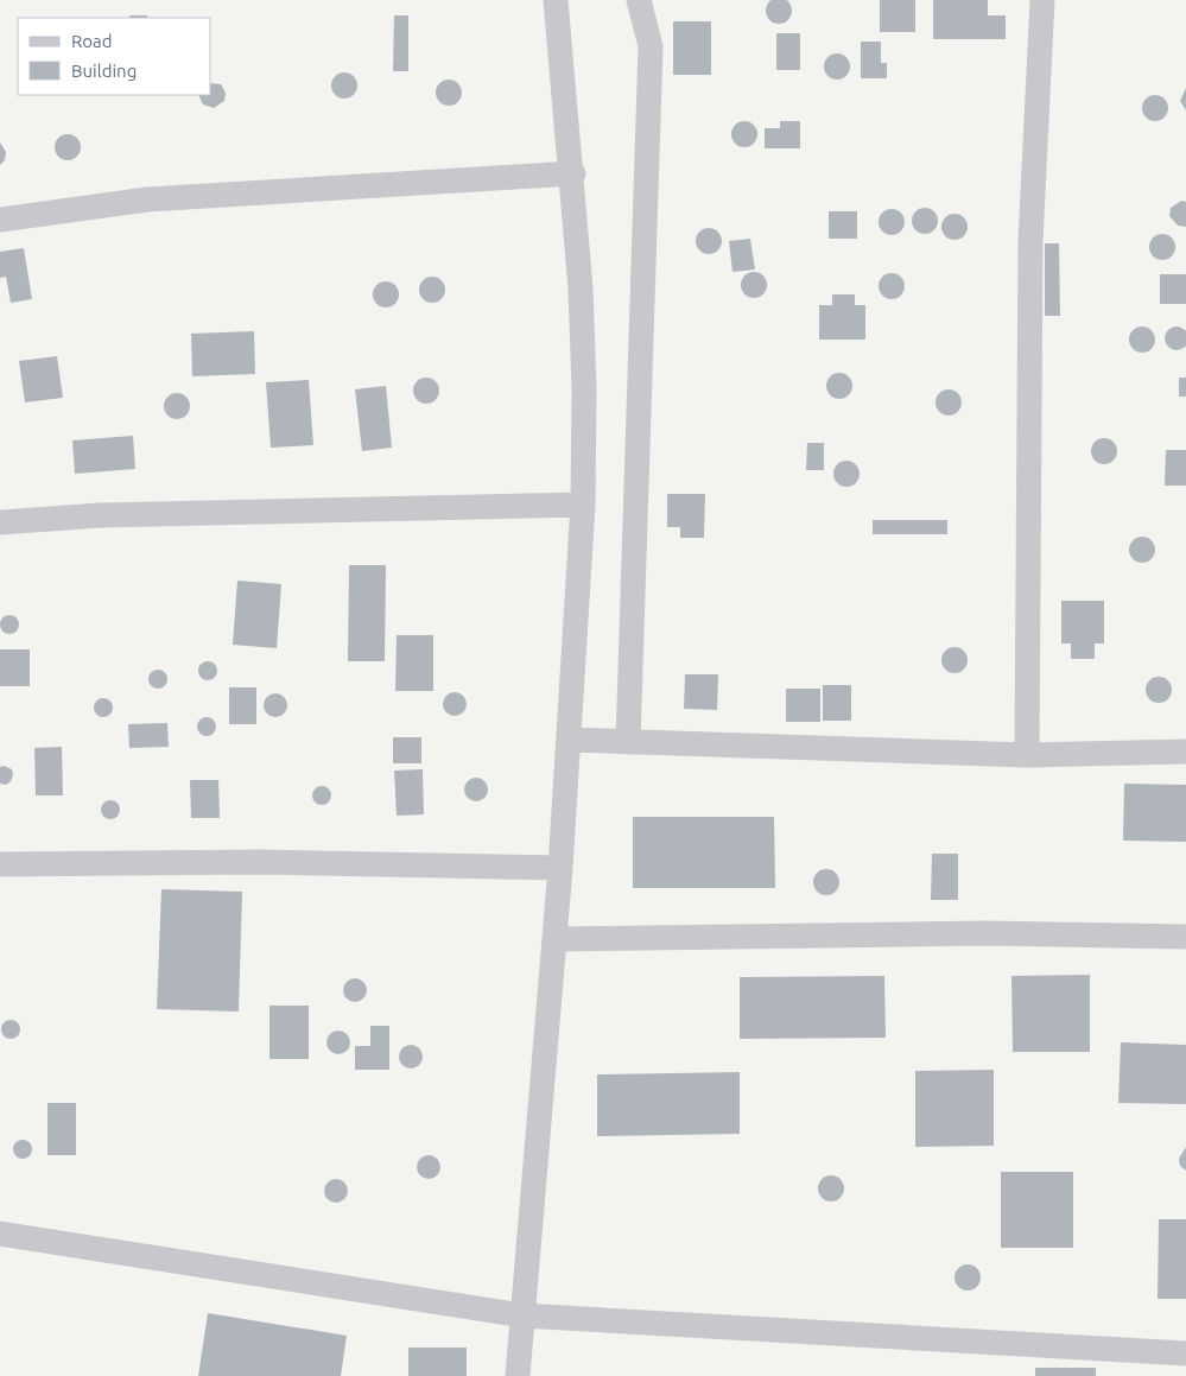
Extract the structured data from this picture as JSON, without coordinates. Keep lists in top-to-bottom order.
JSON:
{
  "legend": ["Road", "Building"]
}
